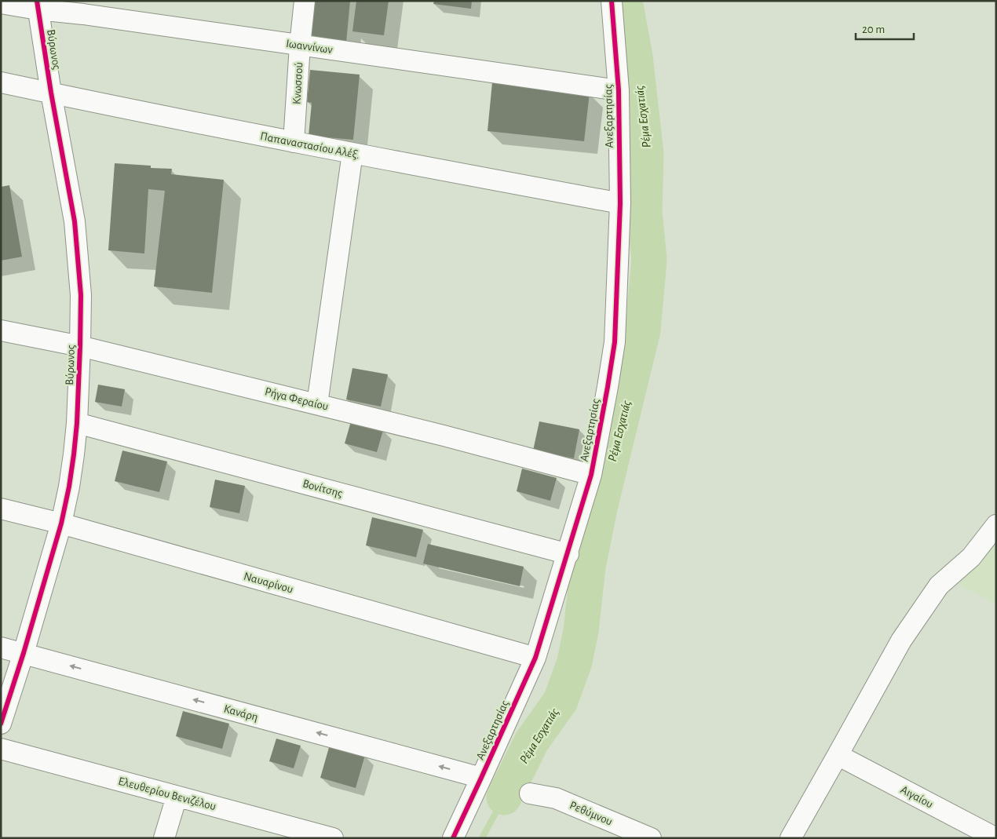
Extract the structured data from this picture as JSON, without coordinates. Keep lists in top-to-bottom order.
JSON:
{
  "streets": {
    "street": [
      "Ιωαννίνων",
      "Βύρωνος",
      "Κνωσσού",
      "Ανεξαρτησίας",
      "Παπαναστασίου Αλέξ.",
      "Ρήγα Φεραίου",
      "Βονίτσης",
      "Ναυαρίνου",
      "Κανάρη",
      "Ελευθερίου Βενιζέλου",
      "Αιγαίου",
      "Ρεθύμνου"
    ]
  },
  "crossings": [
    ["Ιωαννίνων", "Βύρωνος"],
    ["Ιωαννίνων", "Κνωσσού"],
    ["Ιωαννίνων", "Ανεξαρτησίας"],
    ["Βύρωνος", "Παπαναστασίου Αλέξ."],
    ["Βύρωνος", "Ρήγα Φεραίου"],
    ["Βύρωνος", "Βονίτσης"],
    ["Βύρωνος", "Ναυαρίνου"],
    ["Βύρωνος", "Κανάρη"],
    ["Κνωσσού", "Παπαναστασίου Αλέξ."],
    ["Ανεξαρτησίας", "Παπαναστασίου Αλέξ."],
    ["Ανεξαρτησίας", "Ρήγα Φεραίου"],
    ["Ανεξαρτησίας", "Βονίτσης"],
    ["Ανεξαρτησίας", "Ναυαρίνου"],
    ["Ανεξαρτησίας", "Κανάρη"]
  ],
  "one_way": ["Κανάρη"],
  "water": ["Ρέμα Εσχατιάς"],
  "scale_bar": "20 m"
}
